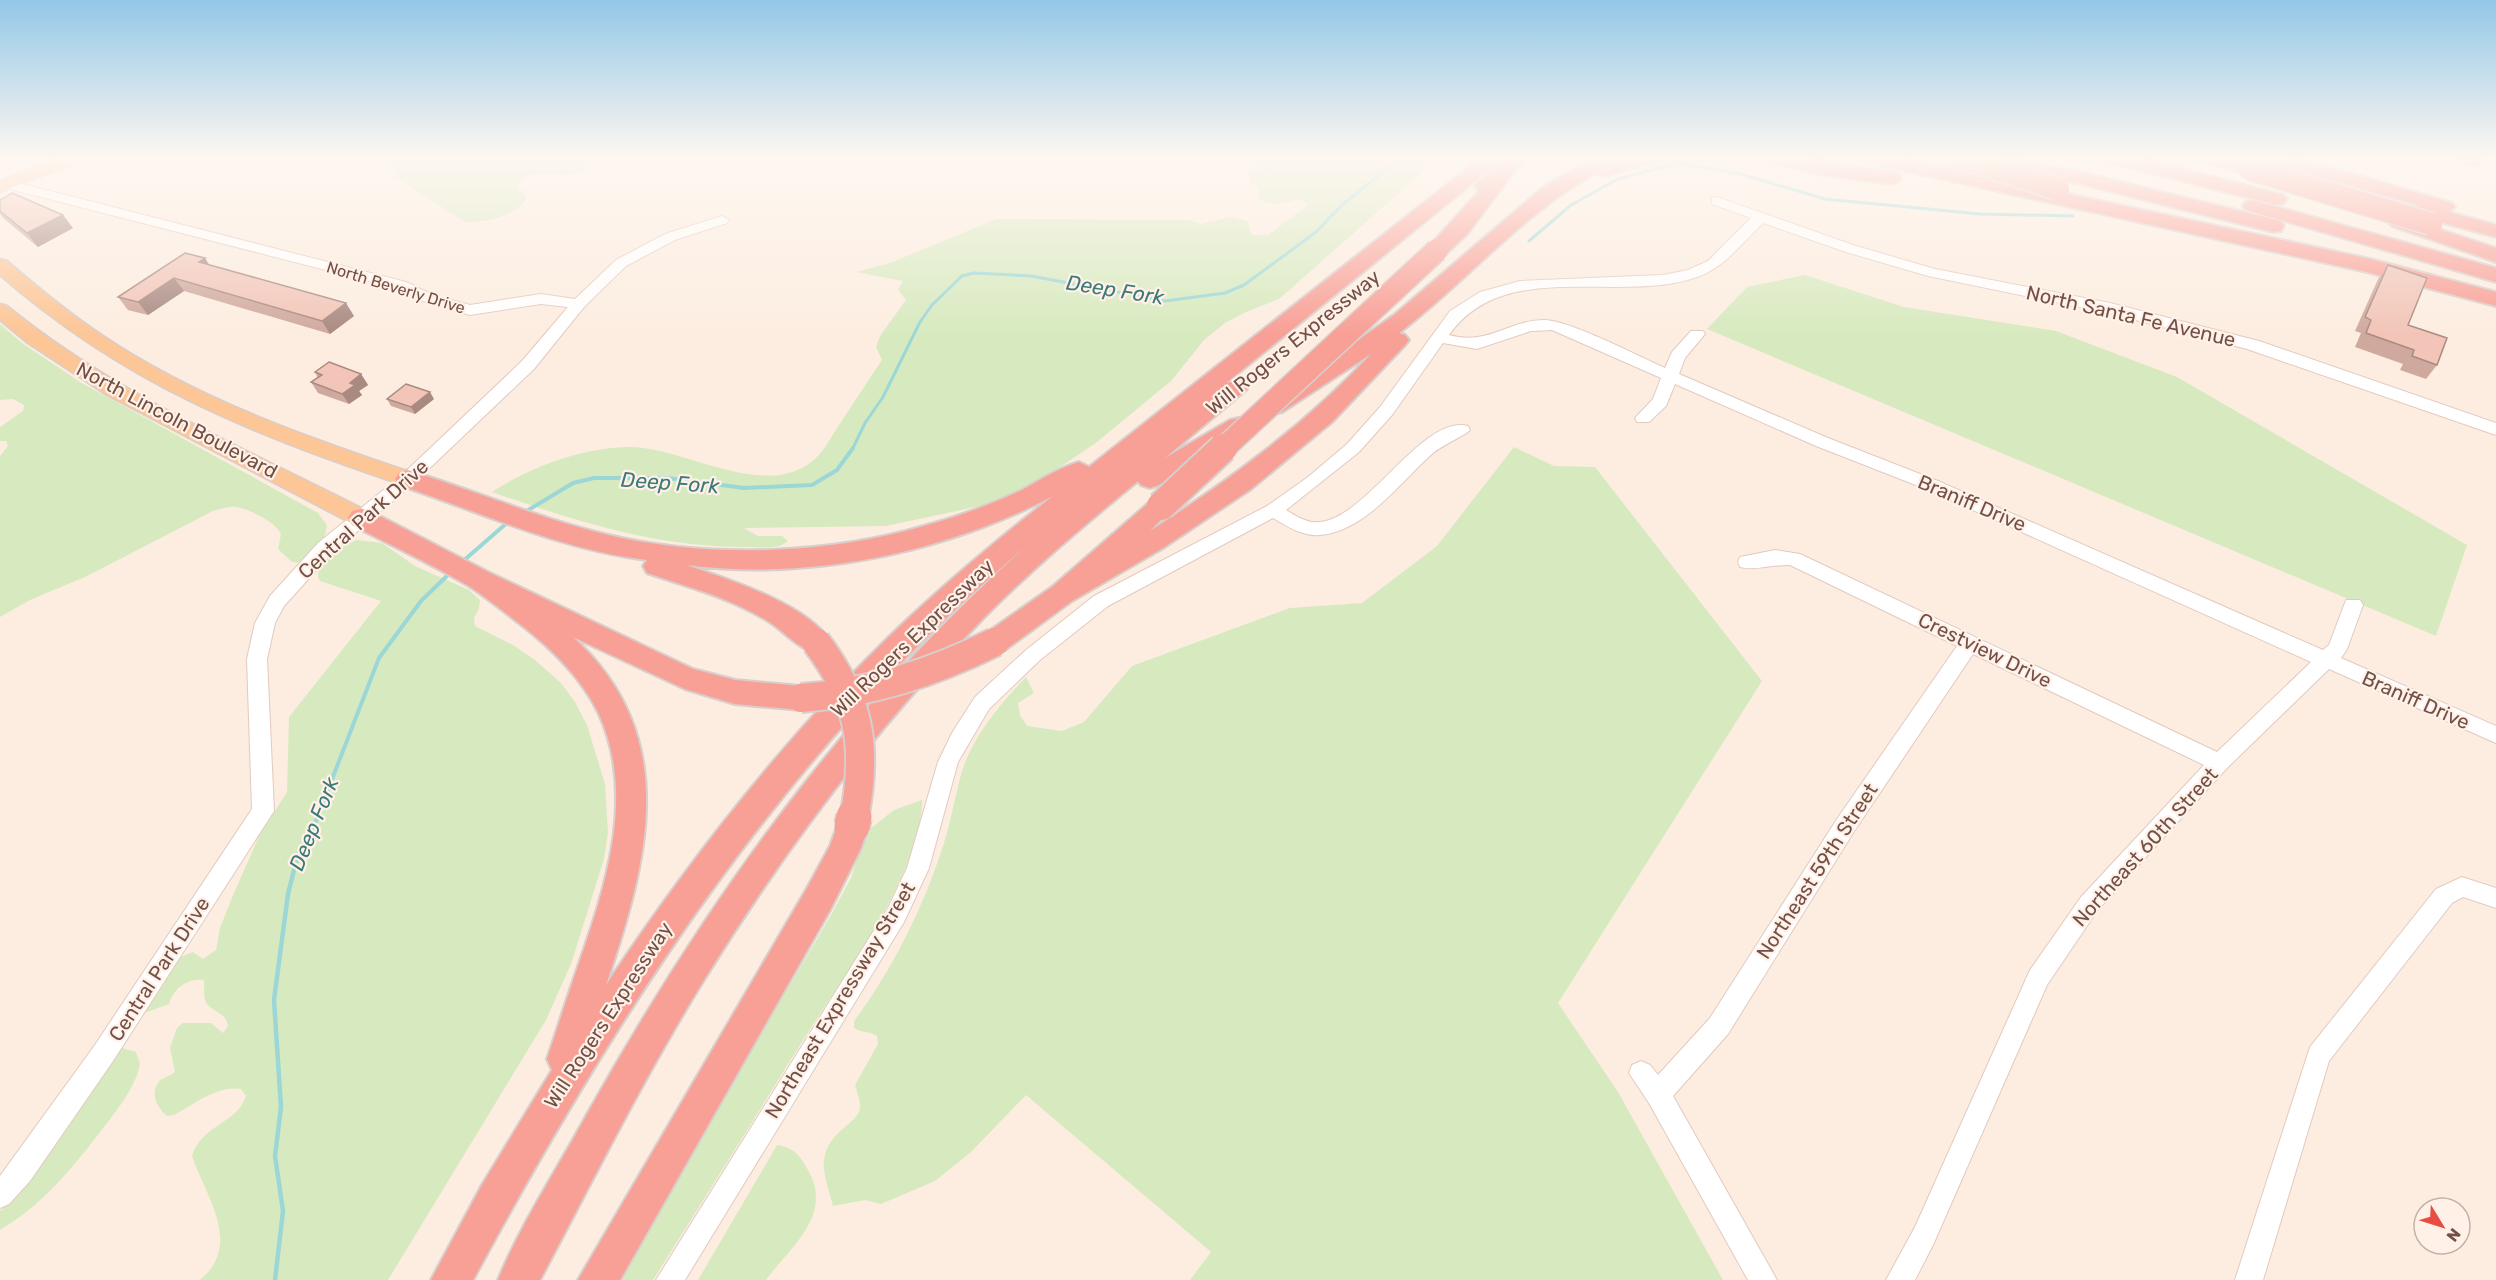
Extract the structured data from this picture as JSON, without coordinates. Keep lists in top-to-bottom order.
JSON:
{
  "streets": {
    "highway": ["Will Rogers Expressway"],
    "main road": ["North Lincoln Boulevard"],
    "street": [
      "North Beverly Drive",
      "North Santa Fe Avenue",
      "Braniff Drive",
      "Central Park Drive",
      "Crestview Drive",
      "Northeast 60th Street",
      "Northeast 59th Street",
      "Northeast Expressway Street"
    ]
  },
  "crossings": [
    ["North Beverly Drive", "Central Park Drive"],
    ["North Santa Fe Avenue", "Northeast Expressway Street"],
    ["North Lincoln Boulevard", "Central Park Drive"],
    ["Braniff Drive", "Northeast 60th Street"],
    ["Braniff Drive", "Northeast Expressway Street"],
    ["Crestview Drive", "Northeast 60th Street"],
    ["Crestview Drive", "Northeast 59th Street"]
  ],
  "water": ["Deep Fork"],
  "north": "bottom right"
}
